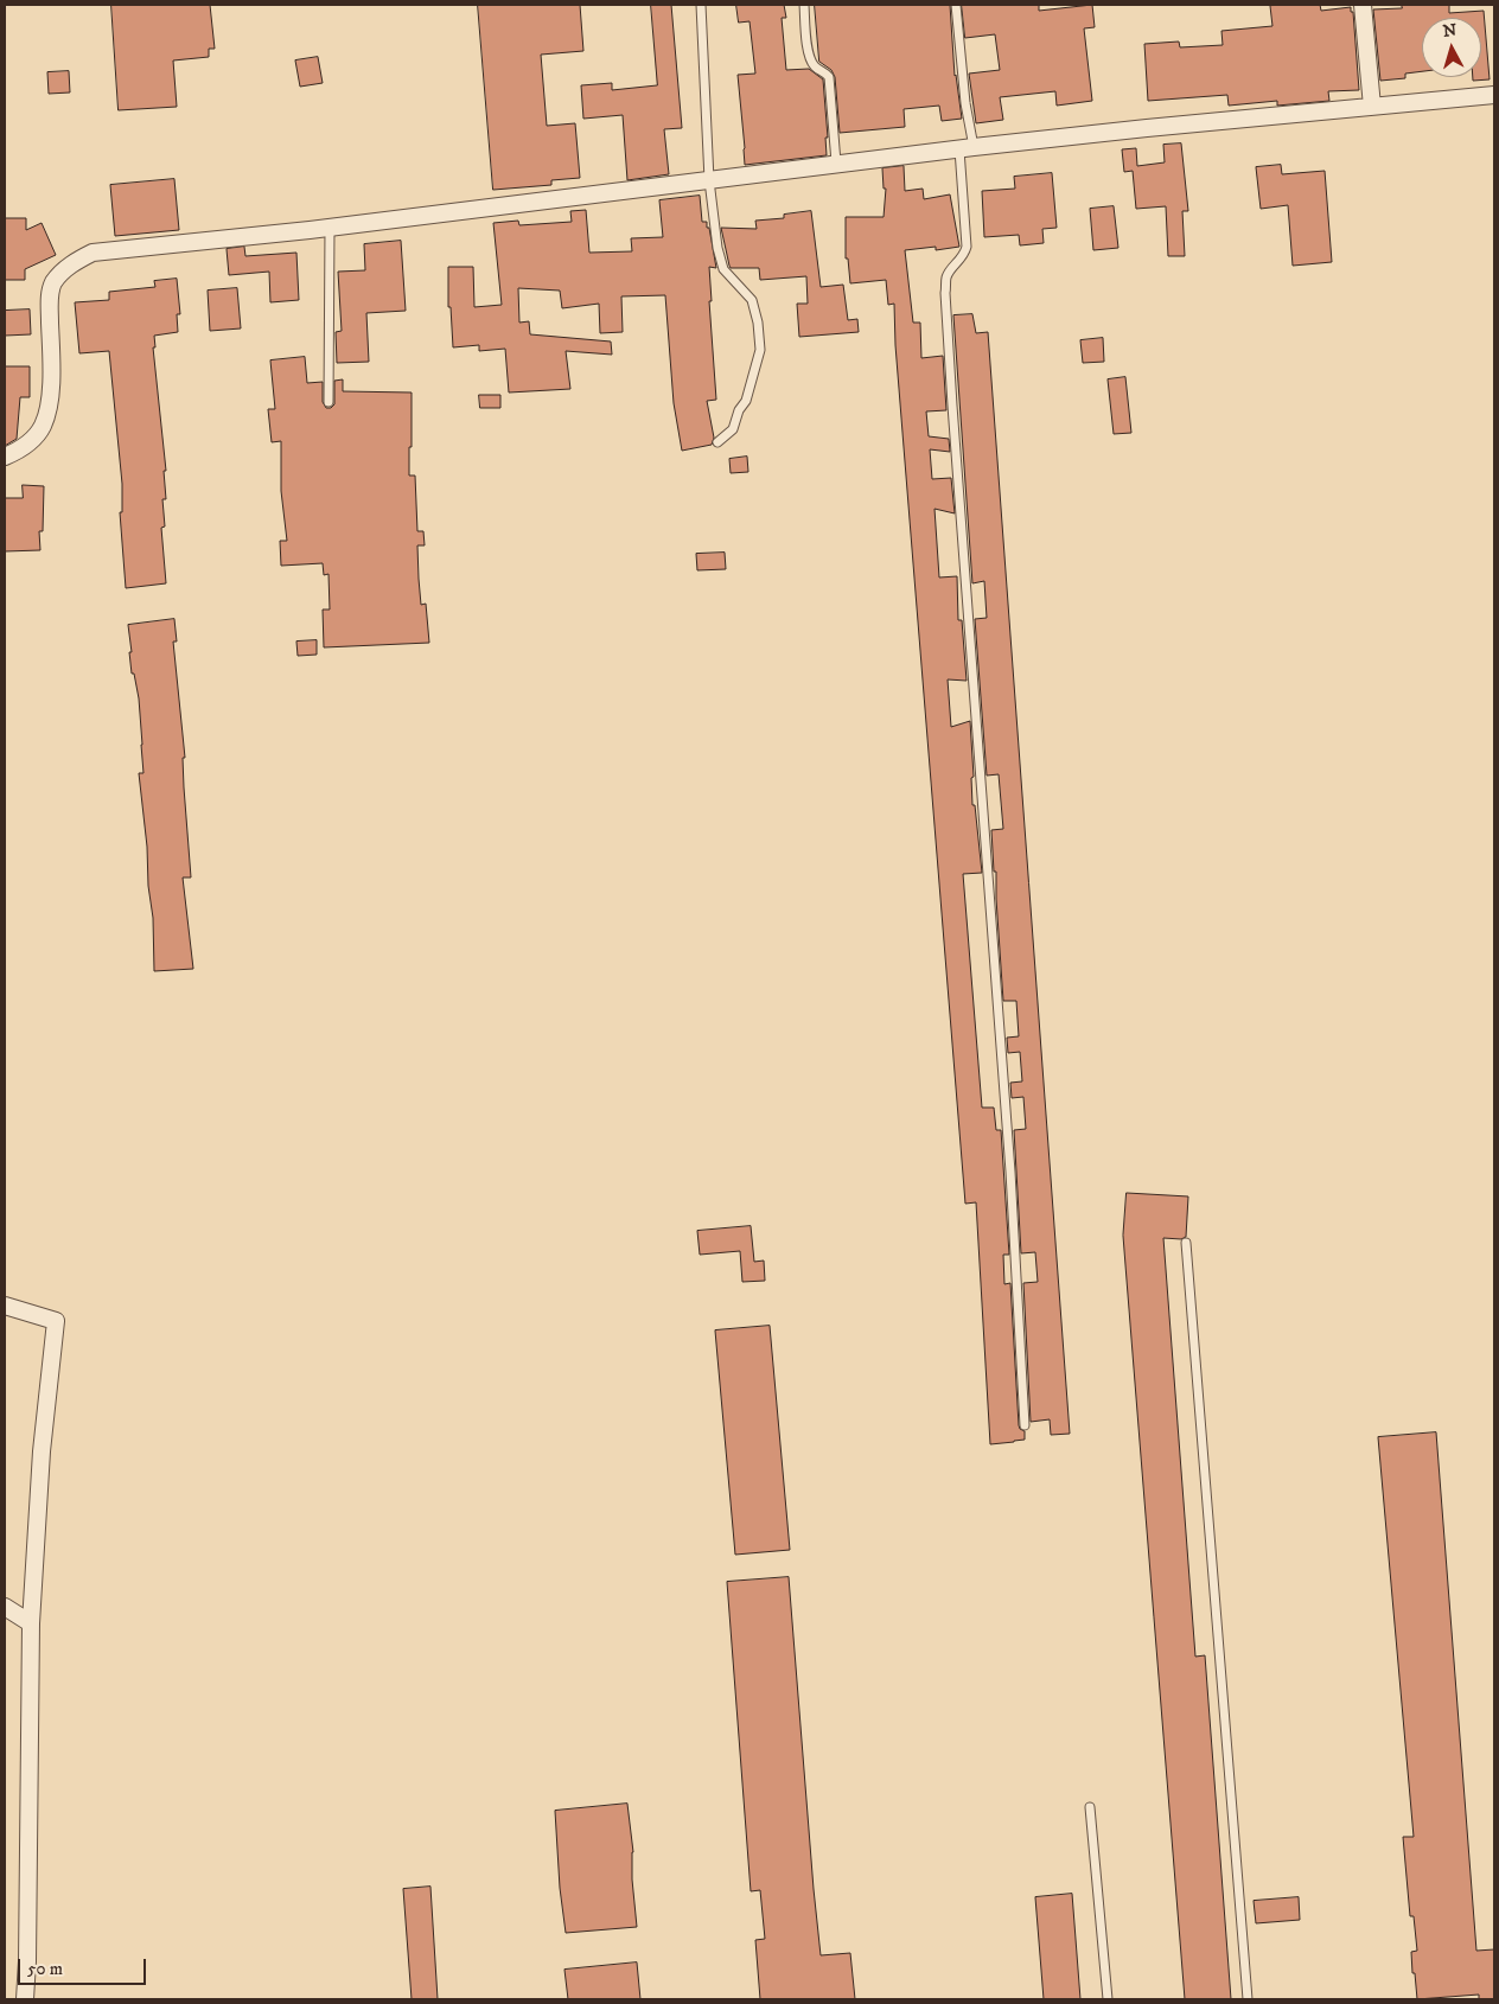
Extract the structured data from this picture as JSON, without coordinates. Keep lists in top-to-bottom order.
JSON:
{
  "scale_bar": "50 m",
  "north": "top"
}
